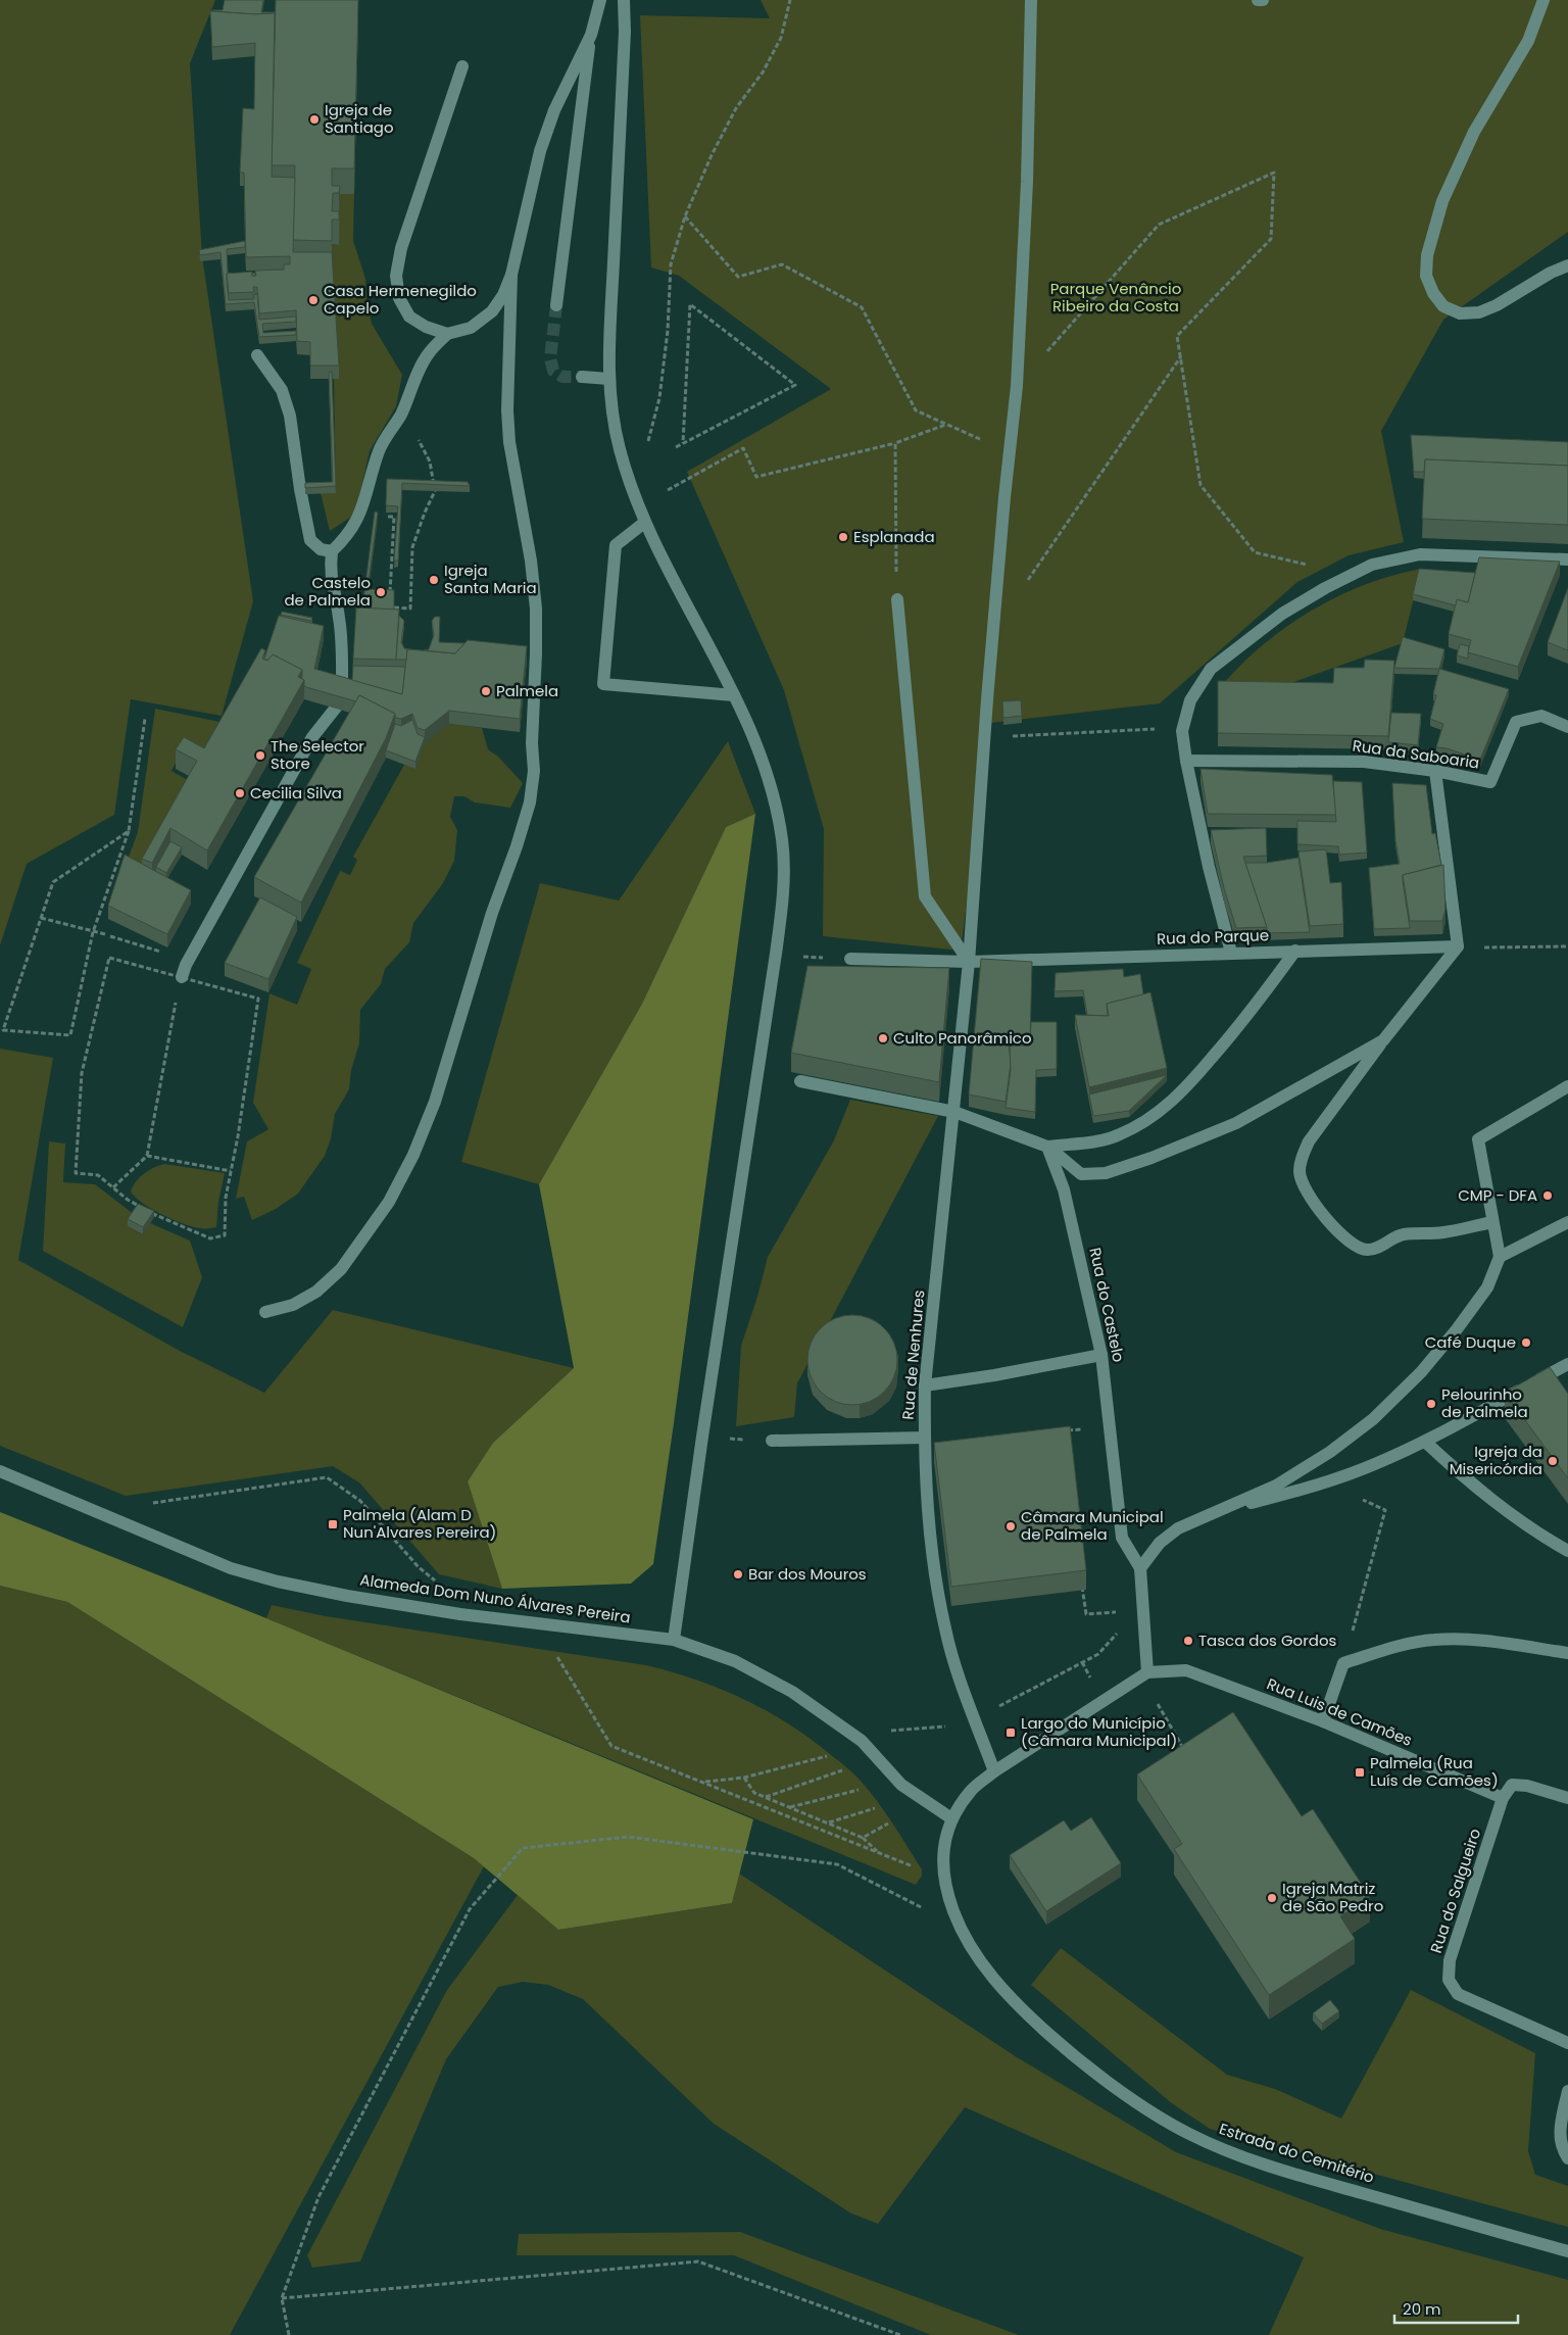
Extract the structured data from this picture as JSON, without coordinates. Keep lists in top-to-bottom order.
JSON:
{
  "streets": {
    "street": [
      "Rua da Saboaria",
      "Rua do Parque",
      "Rua do Castelo",
      "Rua de Nenhures",
      "Alameda Dom Nuno Álvares Pereira",
      "Rua Luis de Camões",
      "Rua do Salgueiro",
      "Estrada do Cemitério"
    ]
  },
  "crossings": [
    ["Rua do Parque", "Rua de Nenhures"],
    ["Rua de Nenhures", "Estrada do Cemitério"],
    ["Alameda Dom Nuno Álvares Pereira", "Estrada do Cemitério"],
    ["Rua Luis de Camões", "Rua do Salgueiro"],
    ["Rua Luis de Camões", "Estrada do Cemitério"]
  ],
  "parks": ["Parque Venâncio Ribeiro da Costa"],
  "places": {
    "other": [
      "Igreja de Santiago",
      "Casa Hermenegildo Capelo",
      "Esplanada",
      "Igreja Santa Maria",
      "Castelo de Palmela",
      "Palmela",
      "The Selector Store",
      "Cecilia Silva",
      "Culto Panorâmico",
      "CMP - DFA",
      "Café Duque",
      "Pelourinho de Palmela",
      "Igreja da Misericórdia",
      "Câmara Municipal de Palmela",
      "Bar dos Mouros",
      "Tasca dos Gordos",
      "Igreja Matriz de São Pedro"
    ],
    "transit": ["Palmela (Alam D Nun'Alvares Pereira)", "Largo do Município (Câmara Municipal)", "Palmela (Rua Luís de Camões)"]
  },
  "scale_bar": "20 m"
}
